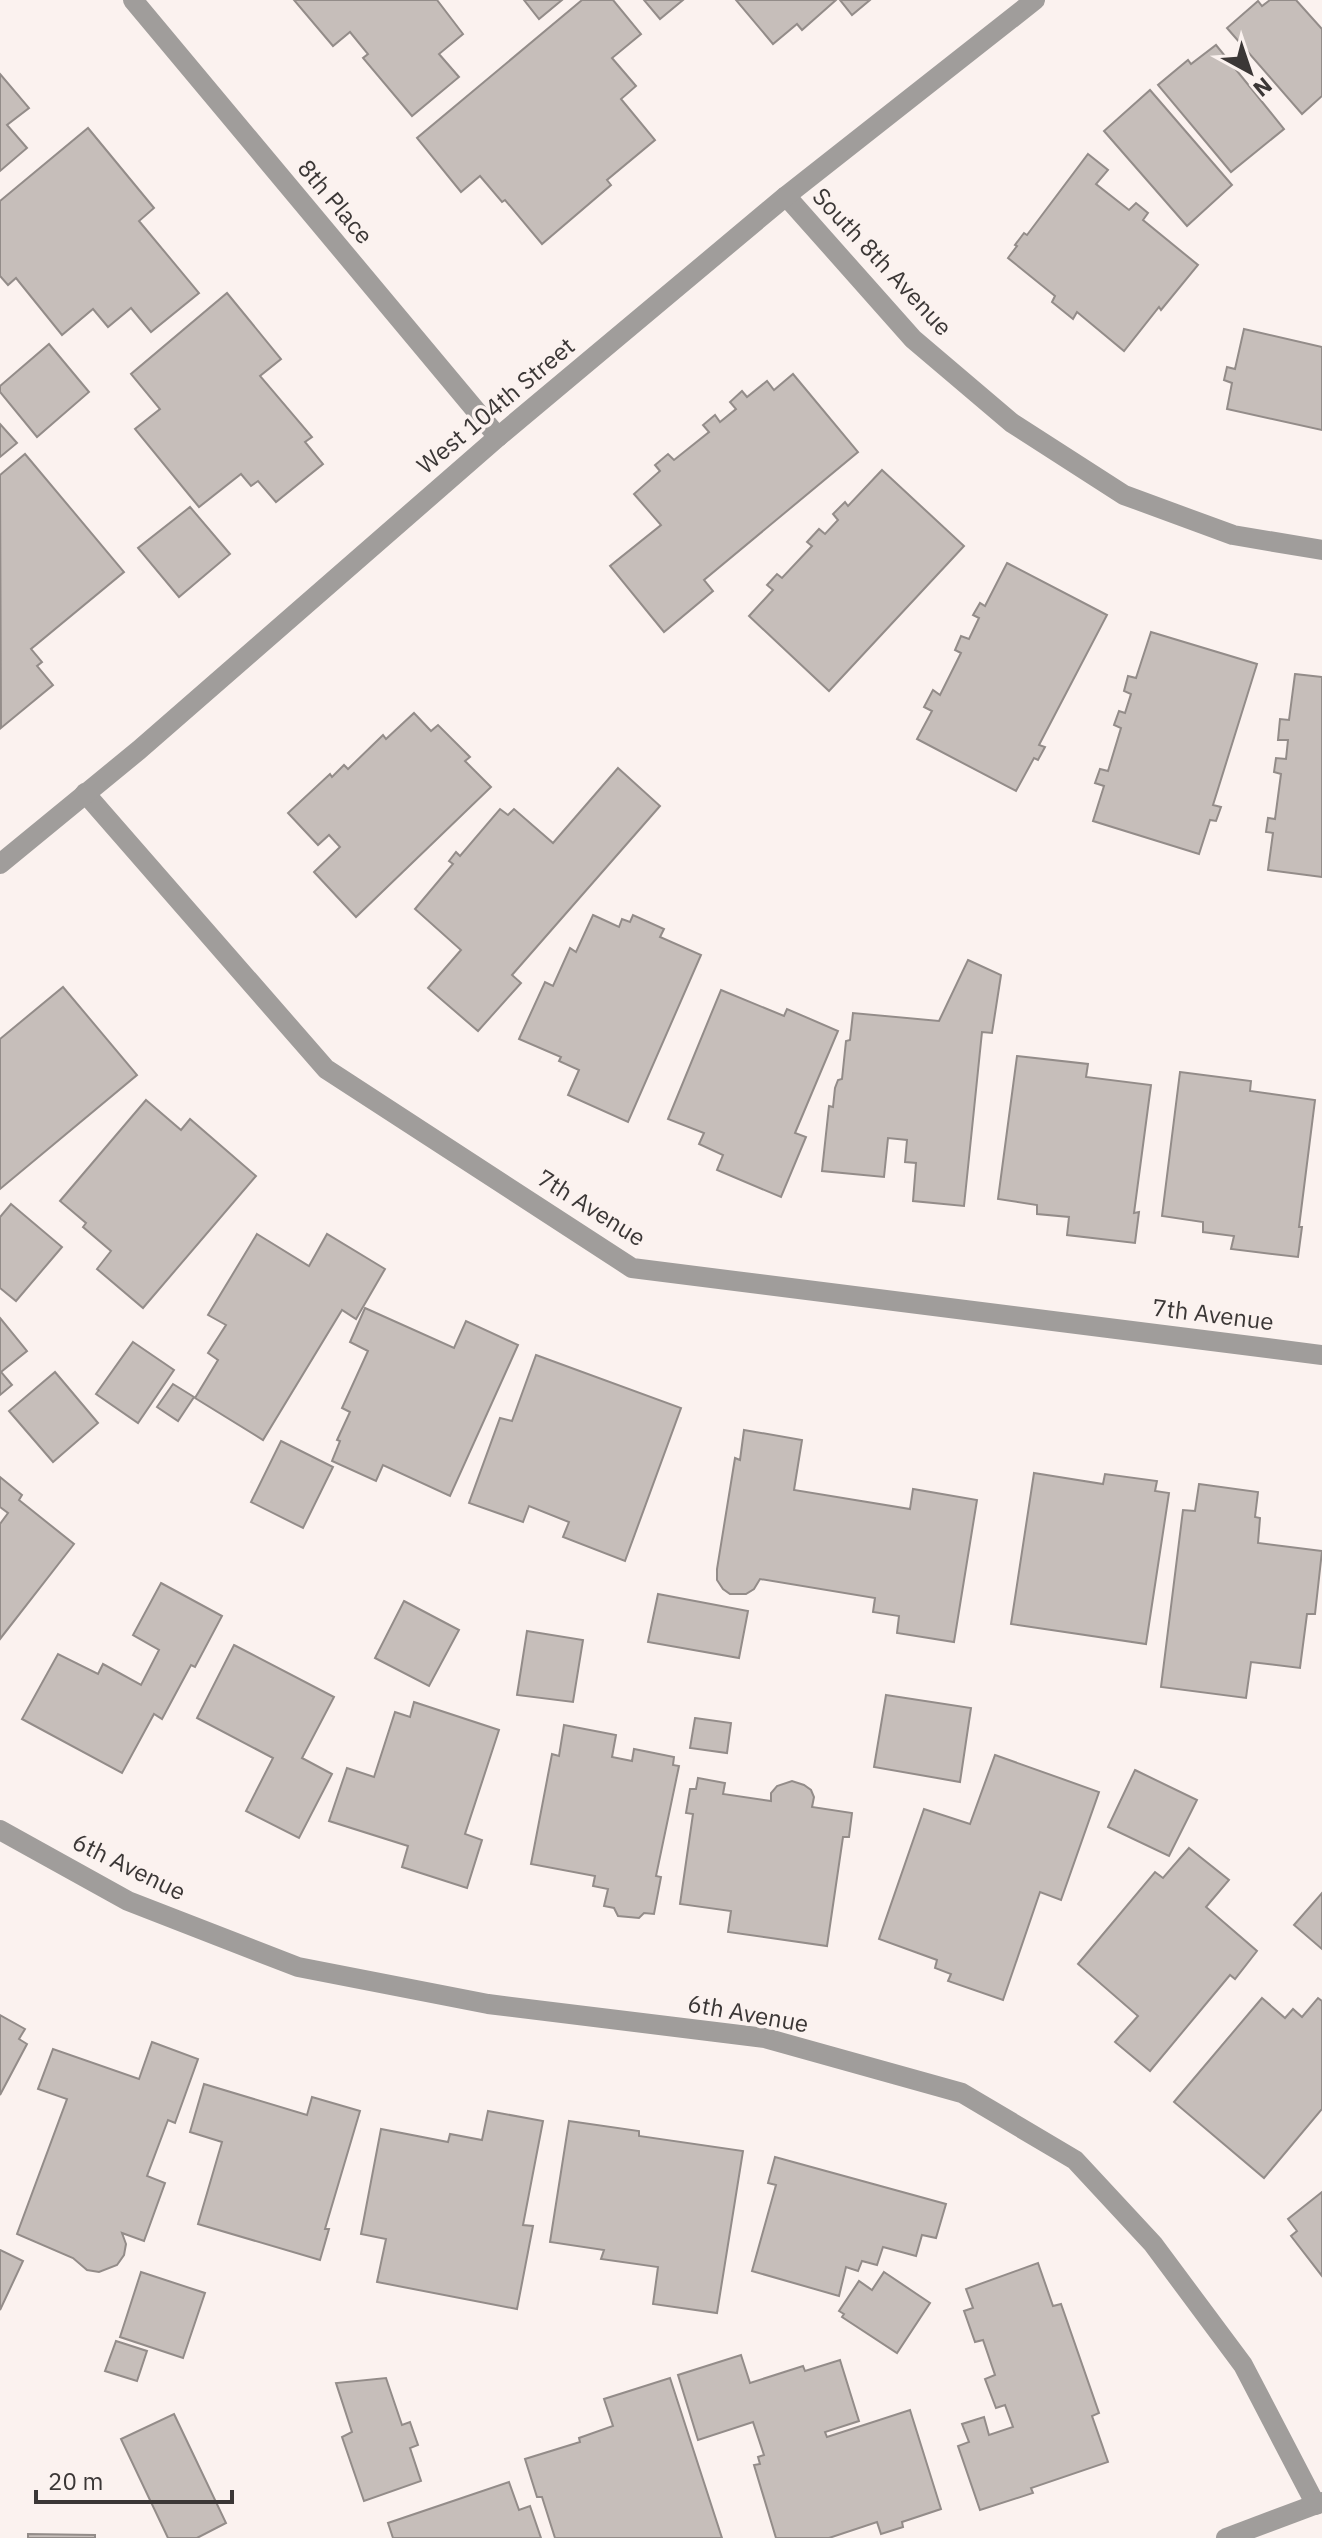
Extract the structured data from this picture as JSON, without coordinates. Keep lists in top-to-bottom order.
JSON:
{
  "streets": {
    "street": [
      "8th Place",
      "South 8th Avenue",
      "West 104th Street",
      "7th Avenue",
      "6th Avenue"
    ]
  },
  "crossings": [
    ["8th Place", "West 104th Street"],
    ["South 8th Avenue", "West 104th Street"],
    ["West 104th Street", "7th Avenue"]
  ],
  "scale_bar": "20 m",
  "north": "bottom right"
}
